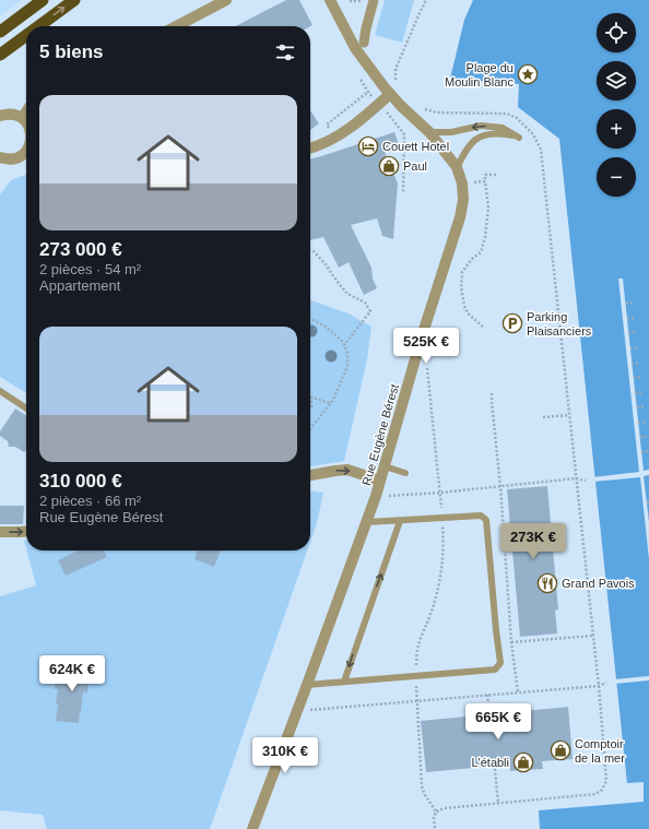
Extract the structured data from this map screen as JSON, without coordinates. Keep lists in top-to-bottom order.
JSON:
{
  "streets": {
    "street": ["Rue Eugène Bérest"]
  },
  "places": {
    "place": ["Plage du Moulin Blanc"],
    "hotel": ["Couett Hotel"],
    "shop": ["Paul", "Comptoir de la mer", "L'établi"],
    "parking": ["Parking Plaisanciers"],
    "restaurant": ["Grand Pavois"]
  },
  "page": {
    "map_buttons": ["+", "−"],
    "heading": "5 biens",
    "list": [
      {
        "name": "273 000 €",
        "note": "2 pièces · 54 m² · Appartement"
      },
      {
        "name": "310 000 €",
        "note": "2 pièces · 66 m² · Rue Eugène Bérest"
      }
    ],
    "price": [
      "525K €",
      "273K €",
      "624K €",
      "665K €",
      "310K €"
    ]
  }
}
